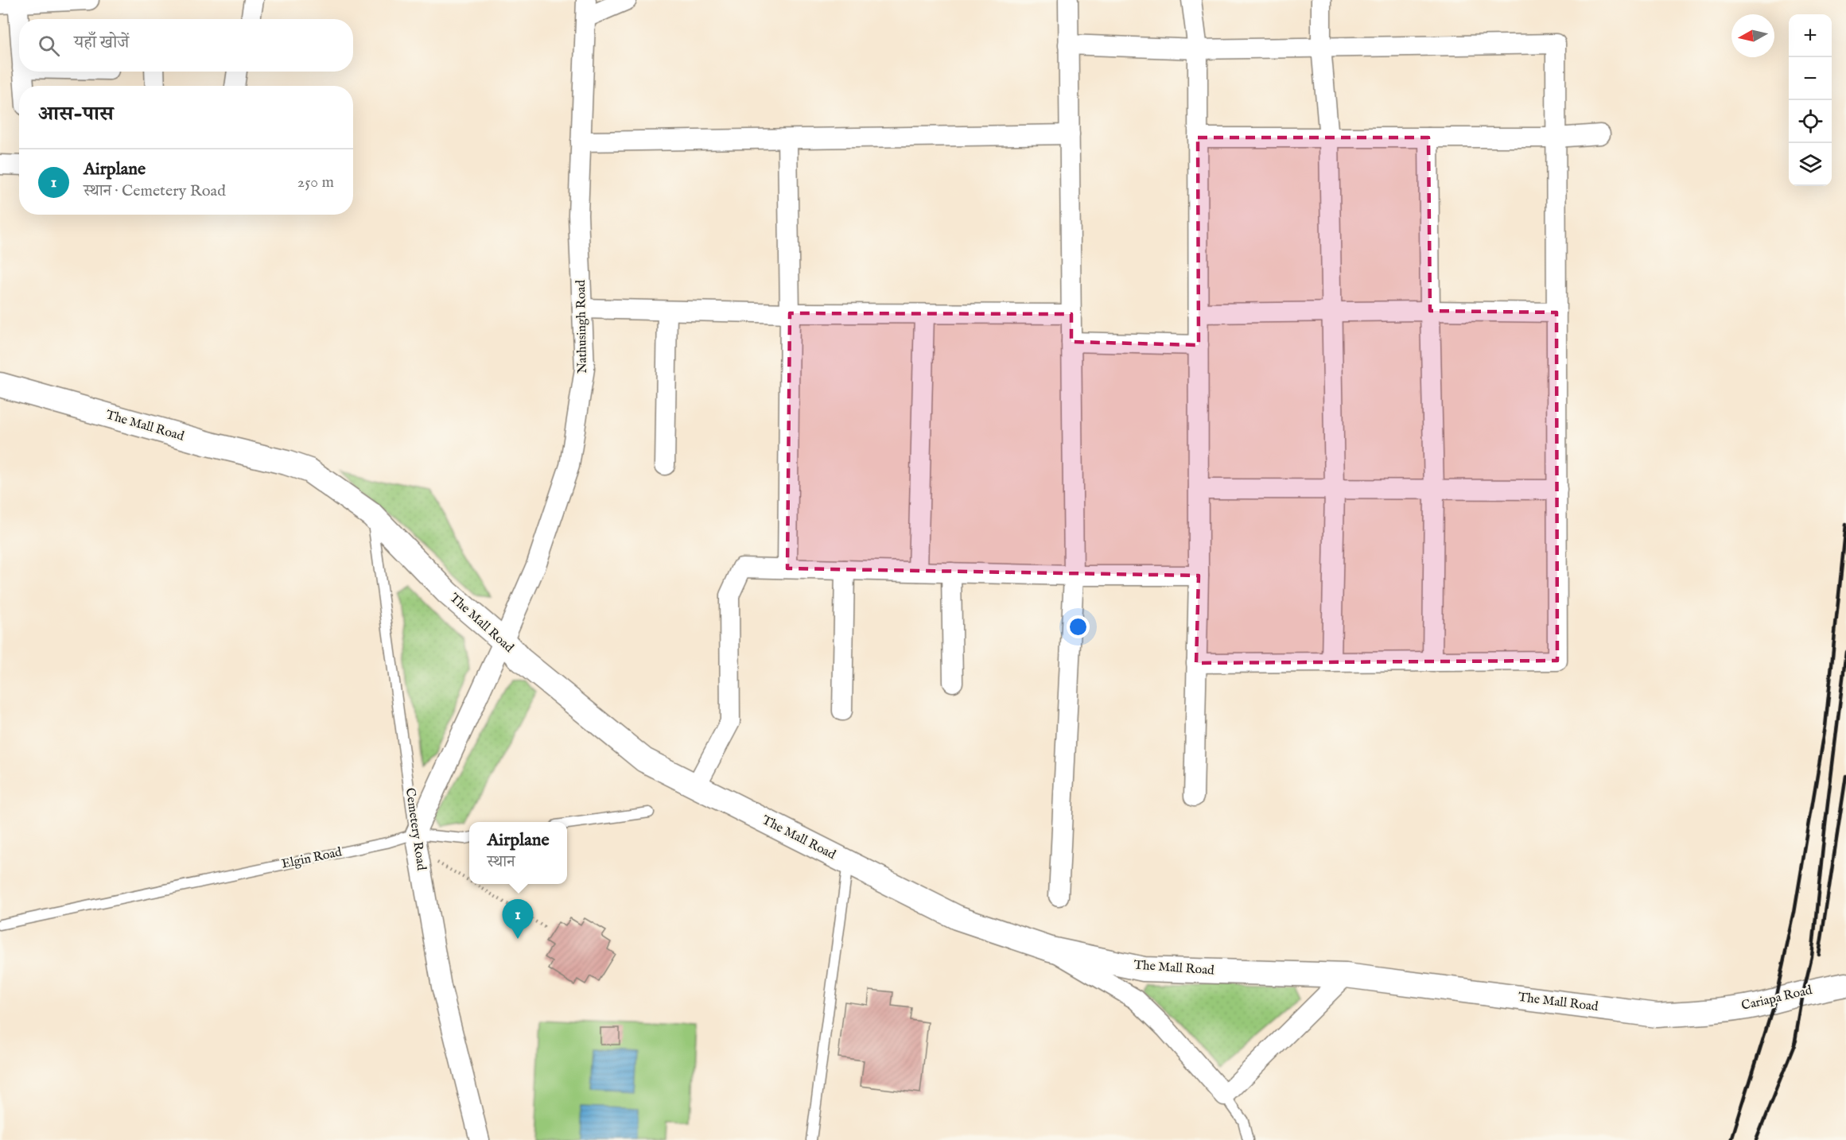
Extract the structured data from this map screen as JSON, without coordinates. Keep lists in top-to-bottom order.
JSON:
{
  "streets": {
    "street": [
      "Nathusingh Road",
      "The Mall Road",
      "Cemetery Road",
      "Cariapa Road"
    ],
    "lane": ["Elgin Road"]
  },
  "crossings": [
    ["Nathusingh Road", "The Mall Road"],
    ["The Mall Road", "Cemetery Road"],
    ["The Mall Road", "Cariapa Road"],
    ["Cemetery Road", "Elgin Road"]
  ],
  "north": "left",
  "page": {
    "map_buttons": ["+", "−"],
    "search": "यहाँ खोजें",
    "heading": "आस-पास",
    "list": [
      {
        "mark": "1",
        "name": "Airplane",
        "note": "स्थान · Cemetery Road",
        "value": "250 m"
      }
    ],
    "popup": ["Airplane", "स्थान"],
    "pins": "1"
  }
}
